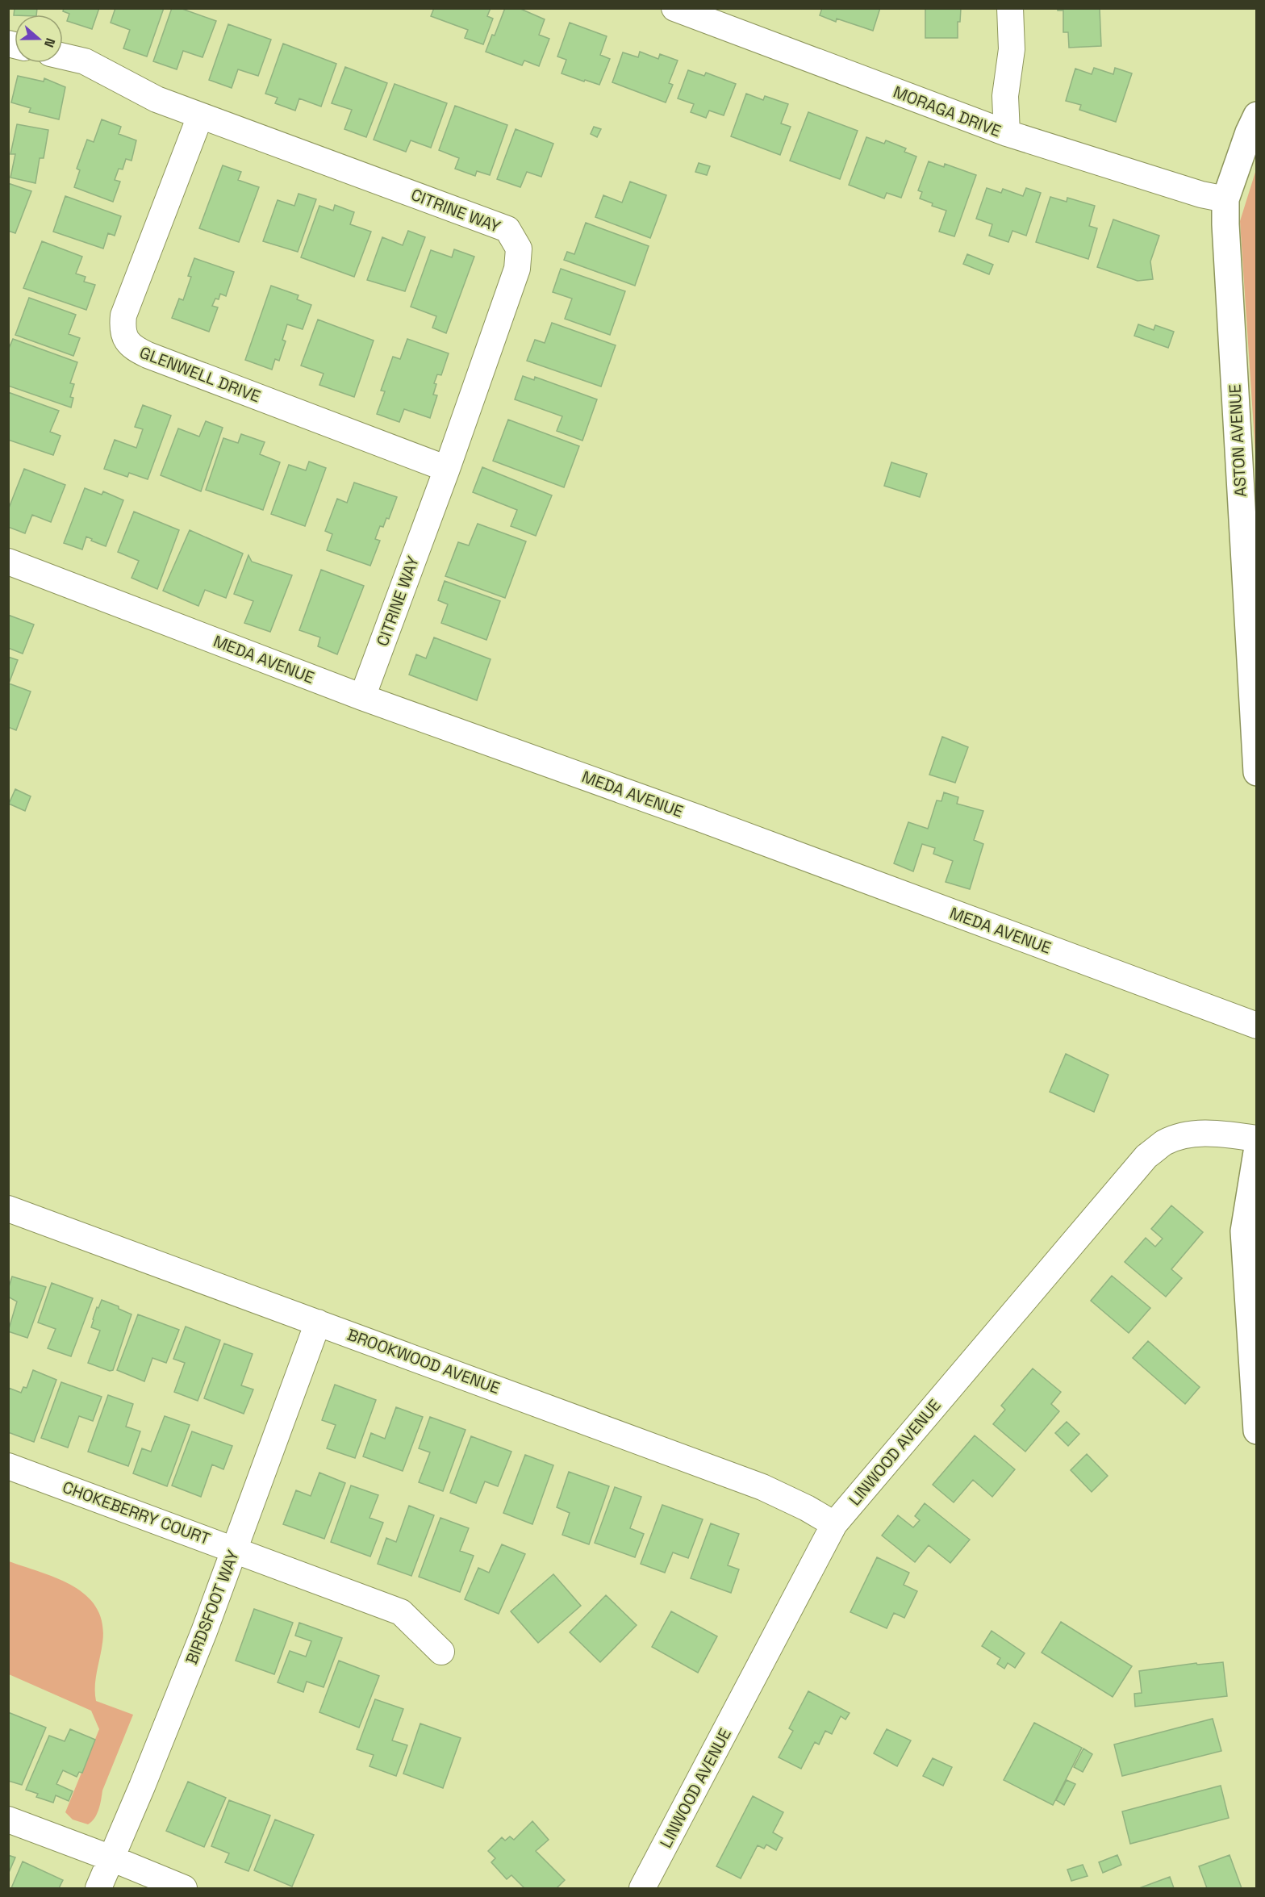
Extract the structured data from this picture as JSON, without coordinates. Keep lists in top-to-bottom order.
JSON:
{
  "streets": {
    "street": [
      "MORAGA DRIVE",
      "CITRINE WAY",
      "GLENWELL DRIVE",
      "ASTON AVENUE",
      "MEDA AVENUE",
      "BROOKWOOD AVENUE",
      "LINWOOD AVENUE",
      "CHOKEBERRY COURT",
      "BIRDSFOOT WAY"
    ]
  },
  "crossings": [
    ["MORAGA DRIVE", "ASTON AVENUE"],
    ["CITRINE WAY", "GLENWELL DRIVE"],
    ["CITRINE WAY", "MEDA AVENUE"],
    ["BROOKWOOD AVENUE", "LINWOOD AVENUE"],
    ["BROOKWOOD AVENUE", "BIRDSFOOT WAY"],
    ["CHOKEBERRY COURT", "BIRDSFOOT WAY"]
  ],
  "north": "right"
}
